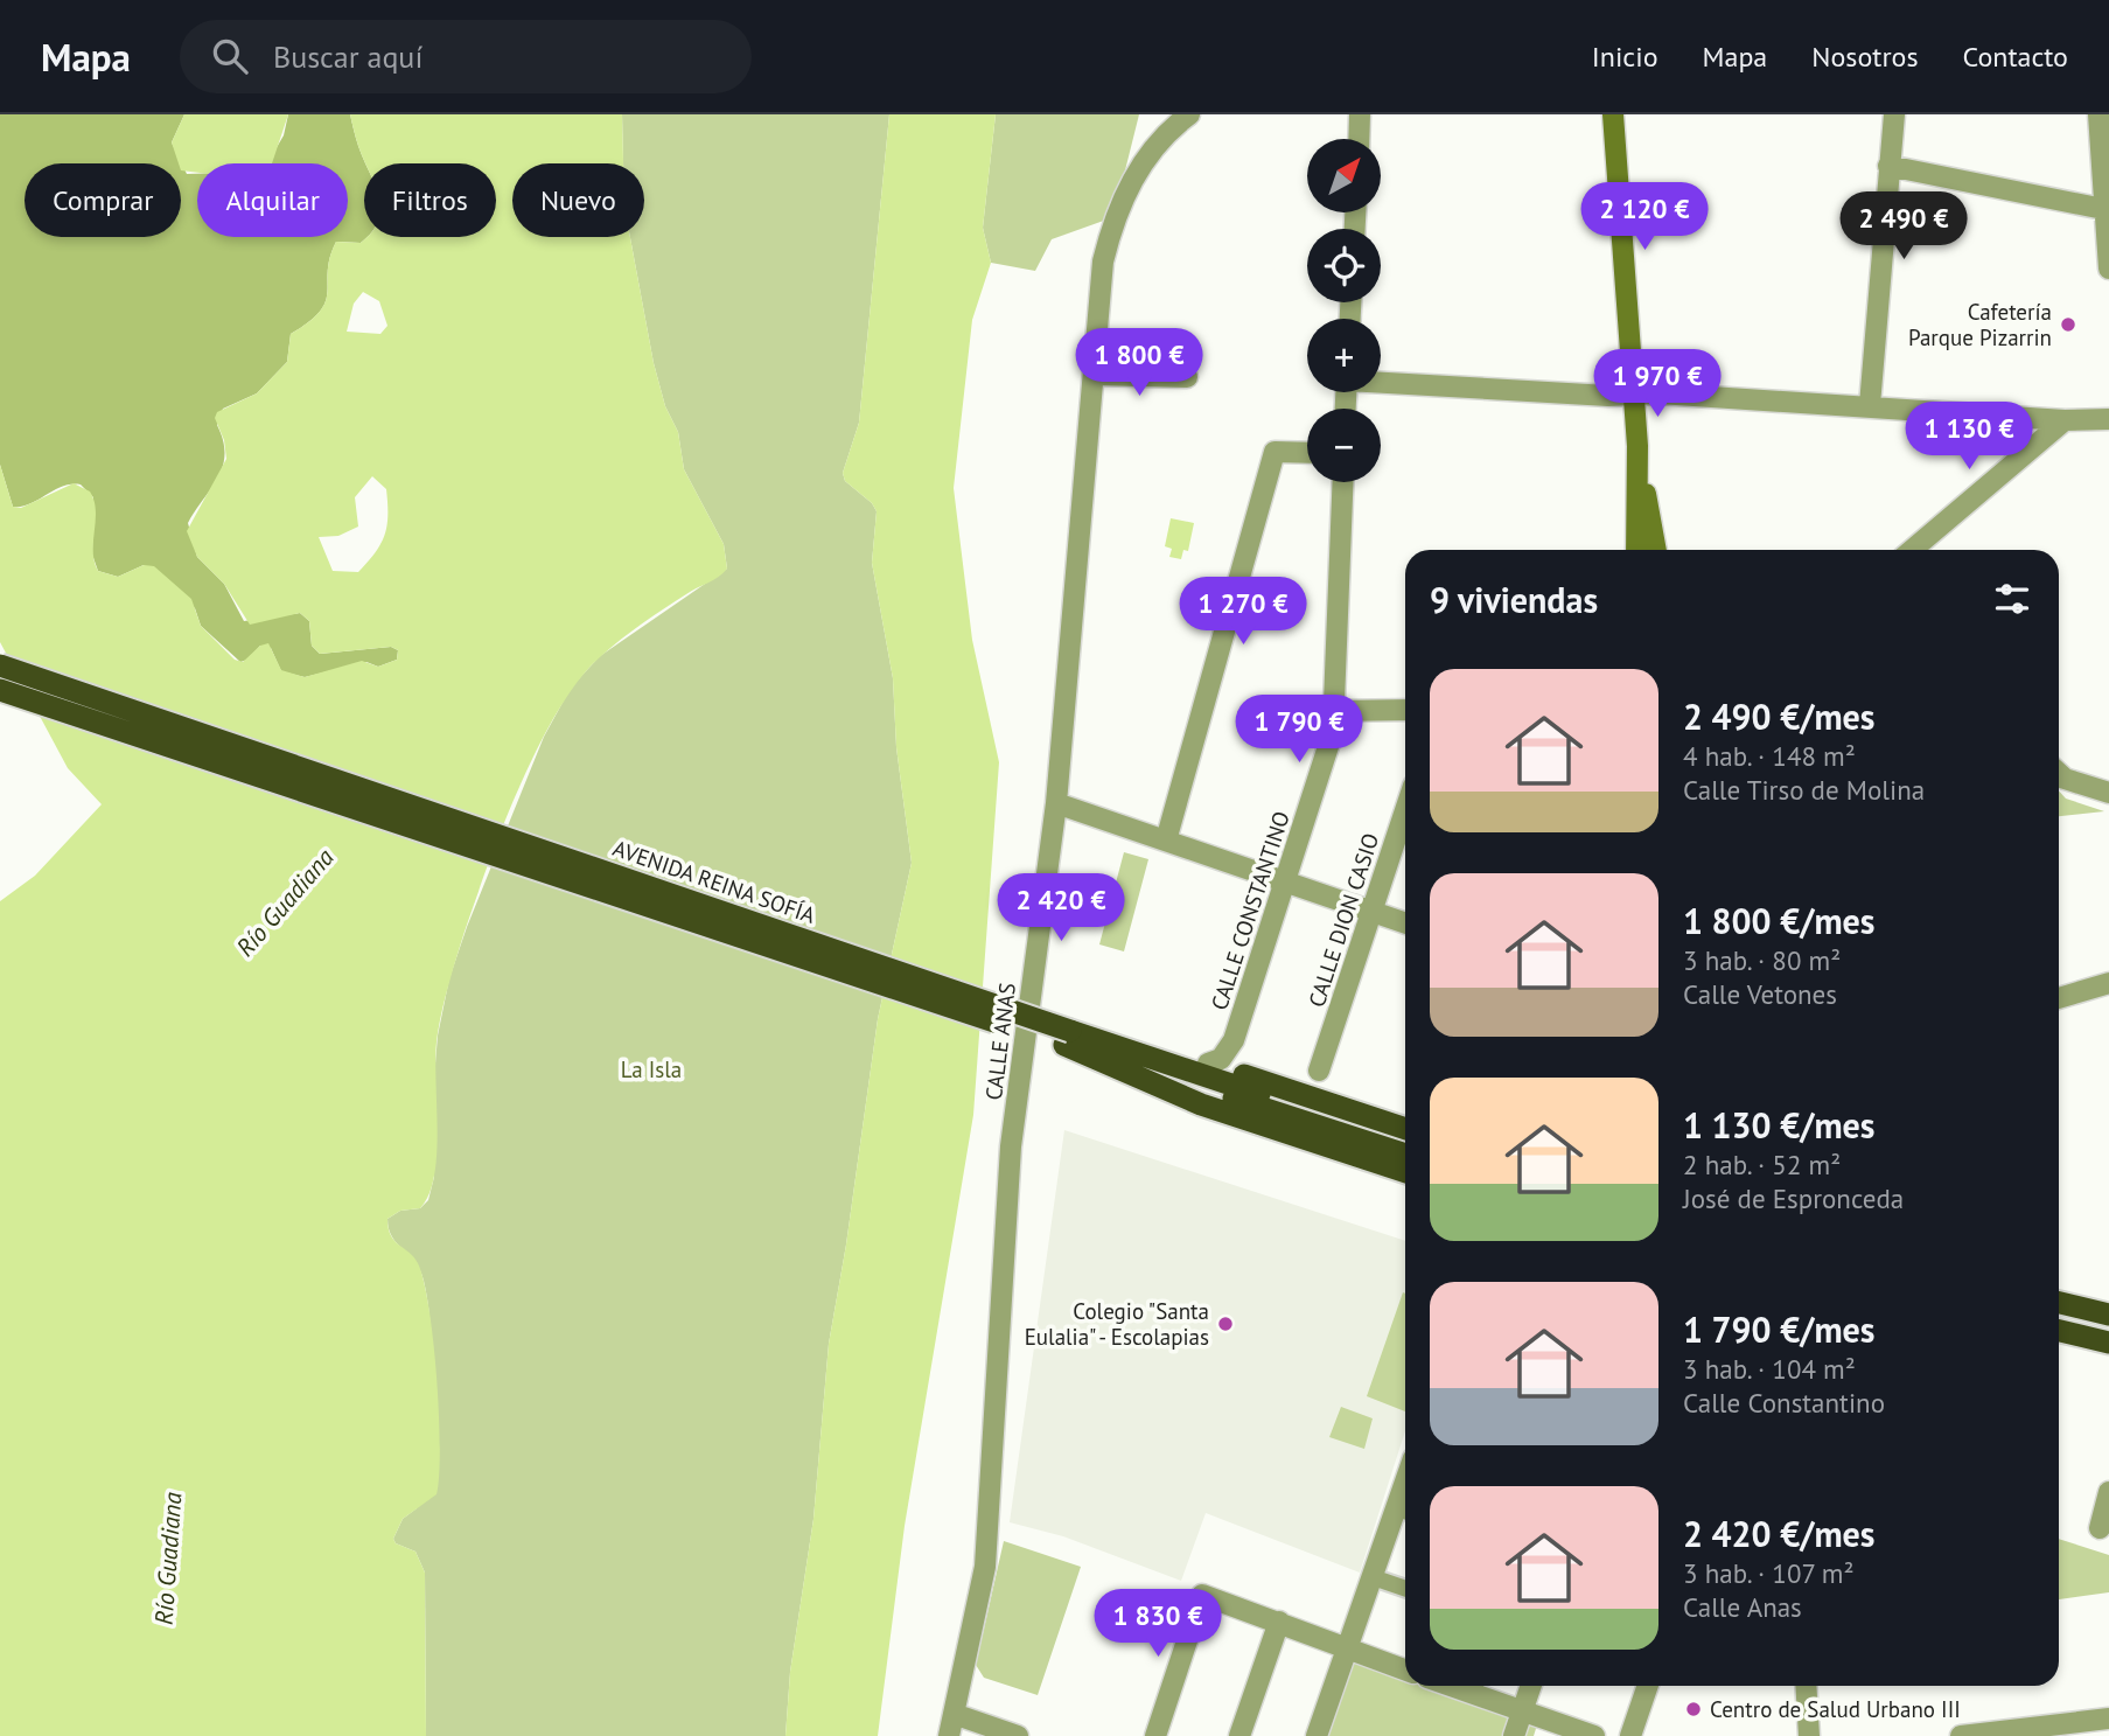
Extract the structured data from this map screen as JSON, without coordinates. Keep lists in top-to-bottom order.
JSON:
{
  "streets": {
    "highway": ["AVENIDA REINA SOFÍA"],
    "street": ["CALLE CONSTANTINO", "CALLE DION CASIO", "CALLE ANAS"]
  },
  "water": ["Río Guadiana"],
  "parks": ["La Isla"],
  "places": ["Cafetería Parque Pizarrin", "Colegio \"Santa Eulalia\" - Escolapias", "Centro de Salud Urbano III"],
  "north": "top right",
  "page": {
    "header": "Mapa",
    "search": "Buscar aquí",
    "nav": [
      "Inicio",
      "Mapa",
      "Nosotros",
      "Contacto"
    ],
    "map_buttons": ["+", "−"],
    "chip": [
      "Comprar",
      "Alquilar",
      "Filtros",
      "Nuevo"
    ],
    "price": [
      "2 120 €",
      "2 490 €",
      "1 800 €",
      "1 970 €",
      "1 130 €",
      "1 270 €",
      "1 790 €",
      "2 420 €",
      "1 830 €"
    ],
    "heading": "9 viviendas",
    "list": [
      {
        "name": "2 490 €/mes",
        "note": "4 hab. · 148 m² · Calle Tirso de Molina"
      },
      {
        "name": "1 800 €/mes",
        "note": "3 hab. · 80 m² · Calle Vetones"
      },
      {
        "name": "1 130 €/mes",
        "note": "2 hab. · 52 m² · José de Espronceda"
      },
      {
        "name": "1 790 €/mes",
        "note": "3 hab. · 104 m² · Calle Constantino"
      },
      {
        "name": "2 420 €/mes",
        "note": "3 hab. · 107 m² · Calle Anas"
      }
    ]
  }
}
